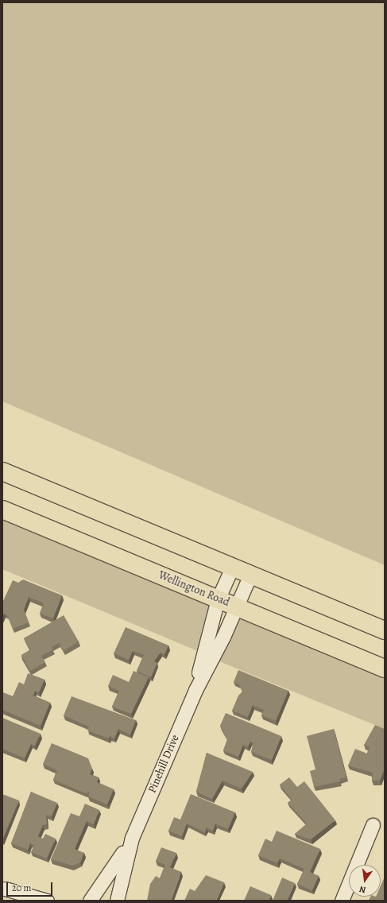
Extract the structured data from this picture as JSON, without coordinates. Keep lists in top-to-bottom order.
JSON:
{
  "streets": {
    "main road": ["Wellington Road"],
    "street": ["Pinehill Drive"]
  },
  "crossings": [
    ["Wellington Road", "Pinehill Drive"]
  ],
  "scale_bar": "20 m",
  "north": "bottom"
}
